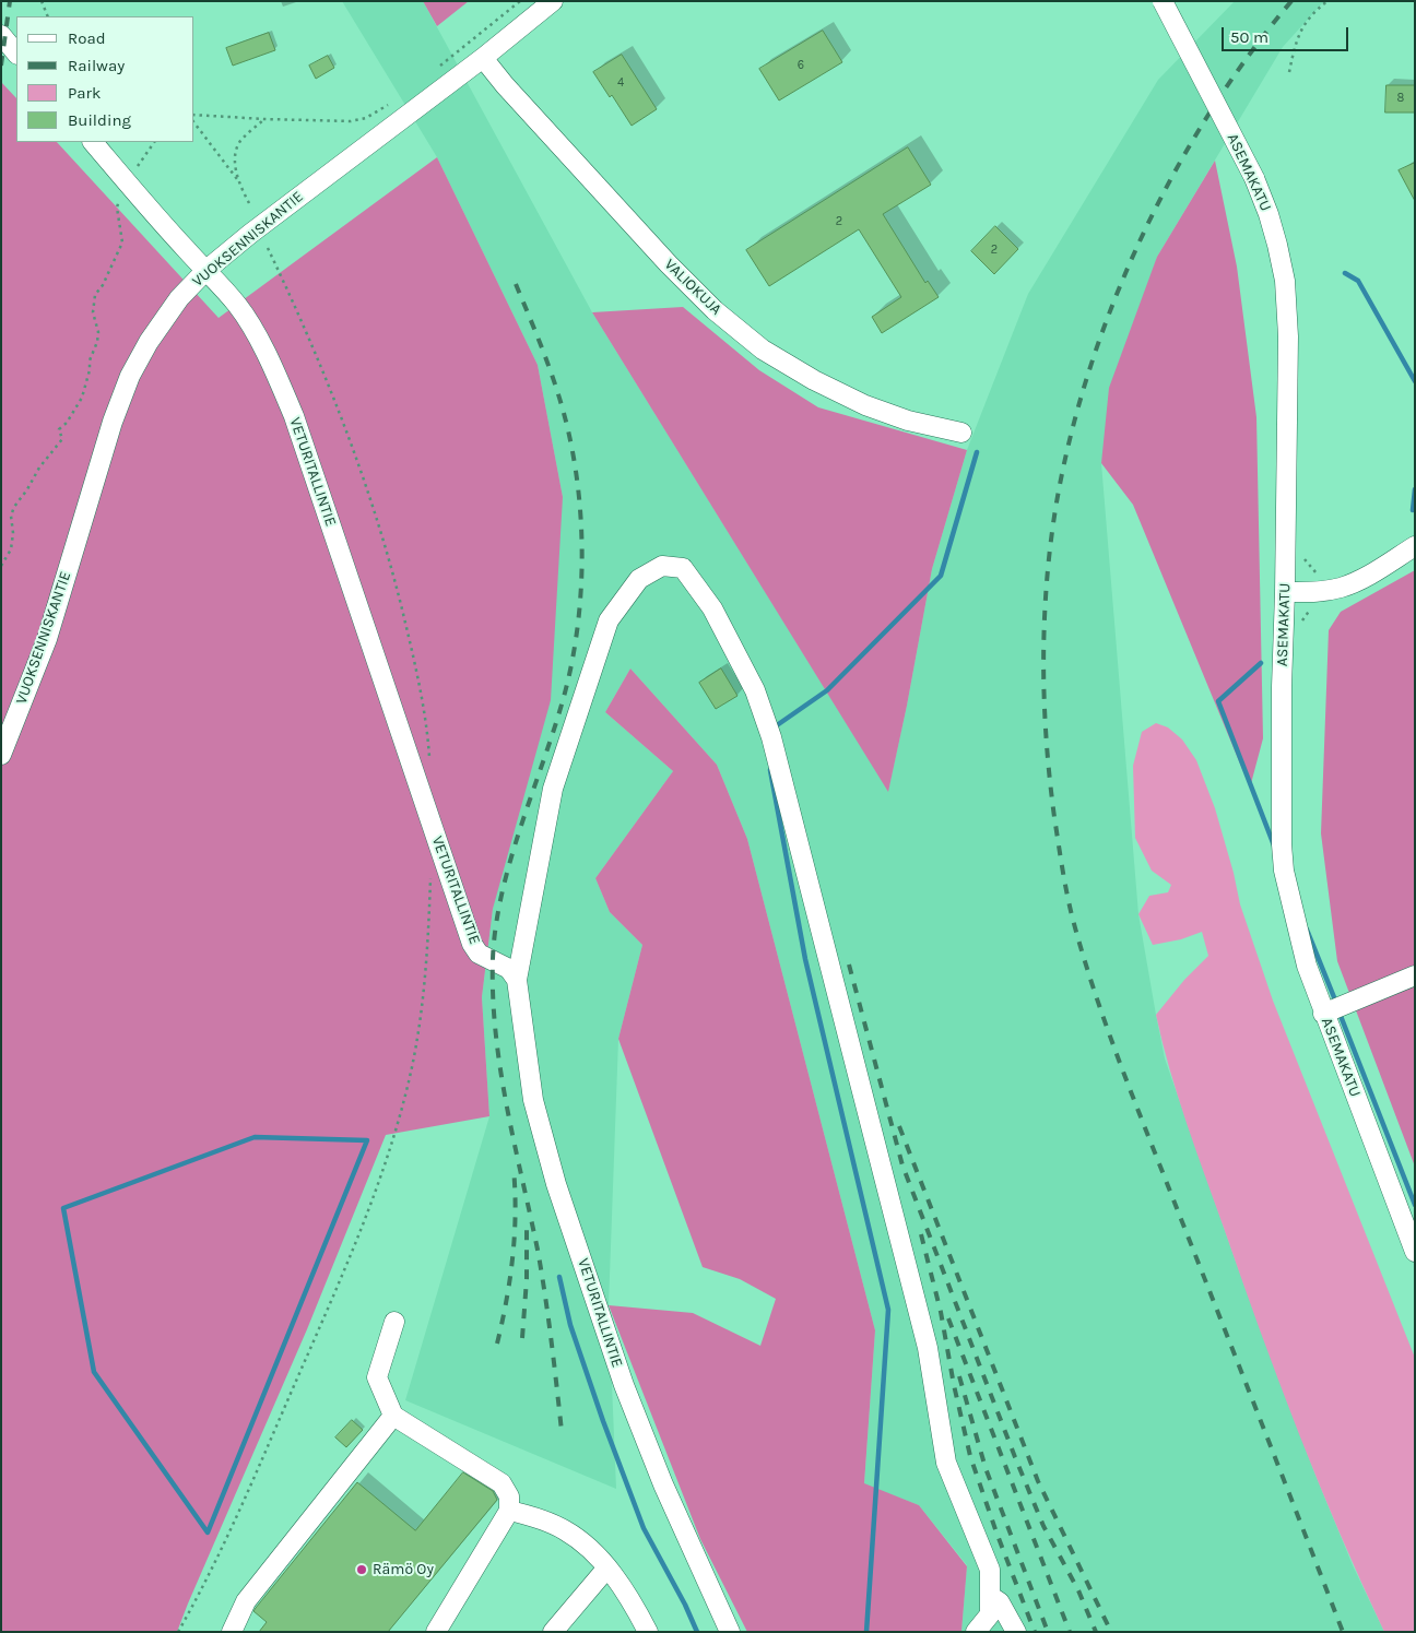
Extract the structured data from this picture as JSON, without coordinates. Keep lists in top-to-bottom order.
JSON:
{
  "streets": {
    "street": [
      "ASEMAKATU",
      "VUOKSENNISKANTIE",
      "VALIOKUJA",
      "VETURITALLINTIE"
    ]
  },
  "crossings": [
    ["VUOKSENNISKANTIE", "VALIOKUJA"],
    ["VUOKSENNISKANTIE", "VETURITALLINTIE"]
  ],
  "places": ["Rämö Oy"],
  "house_numbers": [
    "6",
    "4",
    "8",
    "2",
    "2"
  ],
  "legend": [
    "Road",
    "Railway",
    "Park",
    "Building"
  ],
  "scale_bar": "50 m"
}
